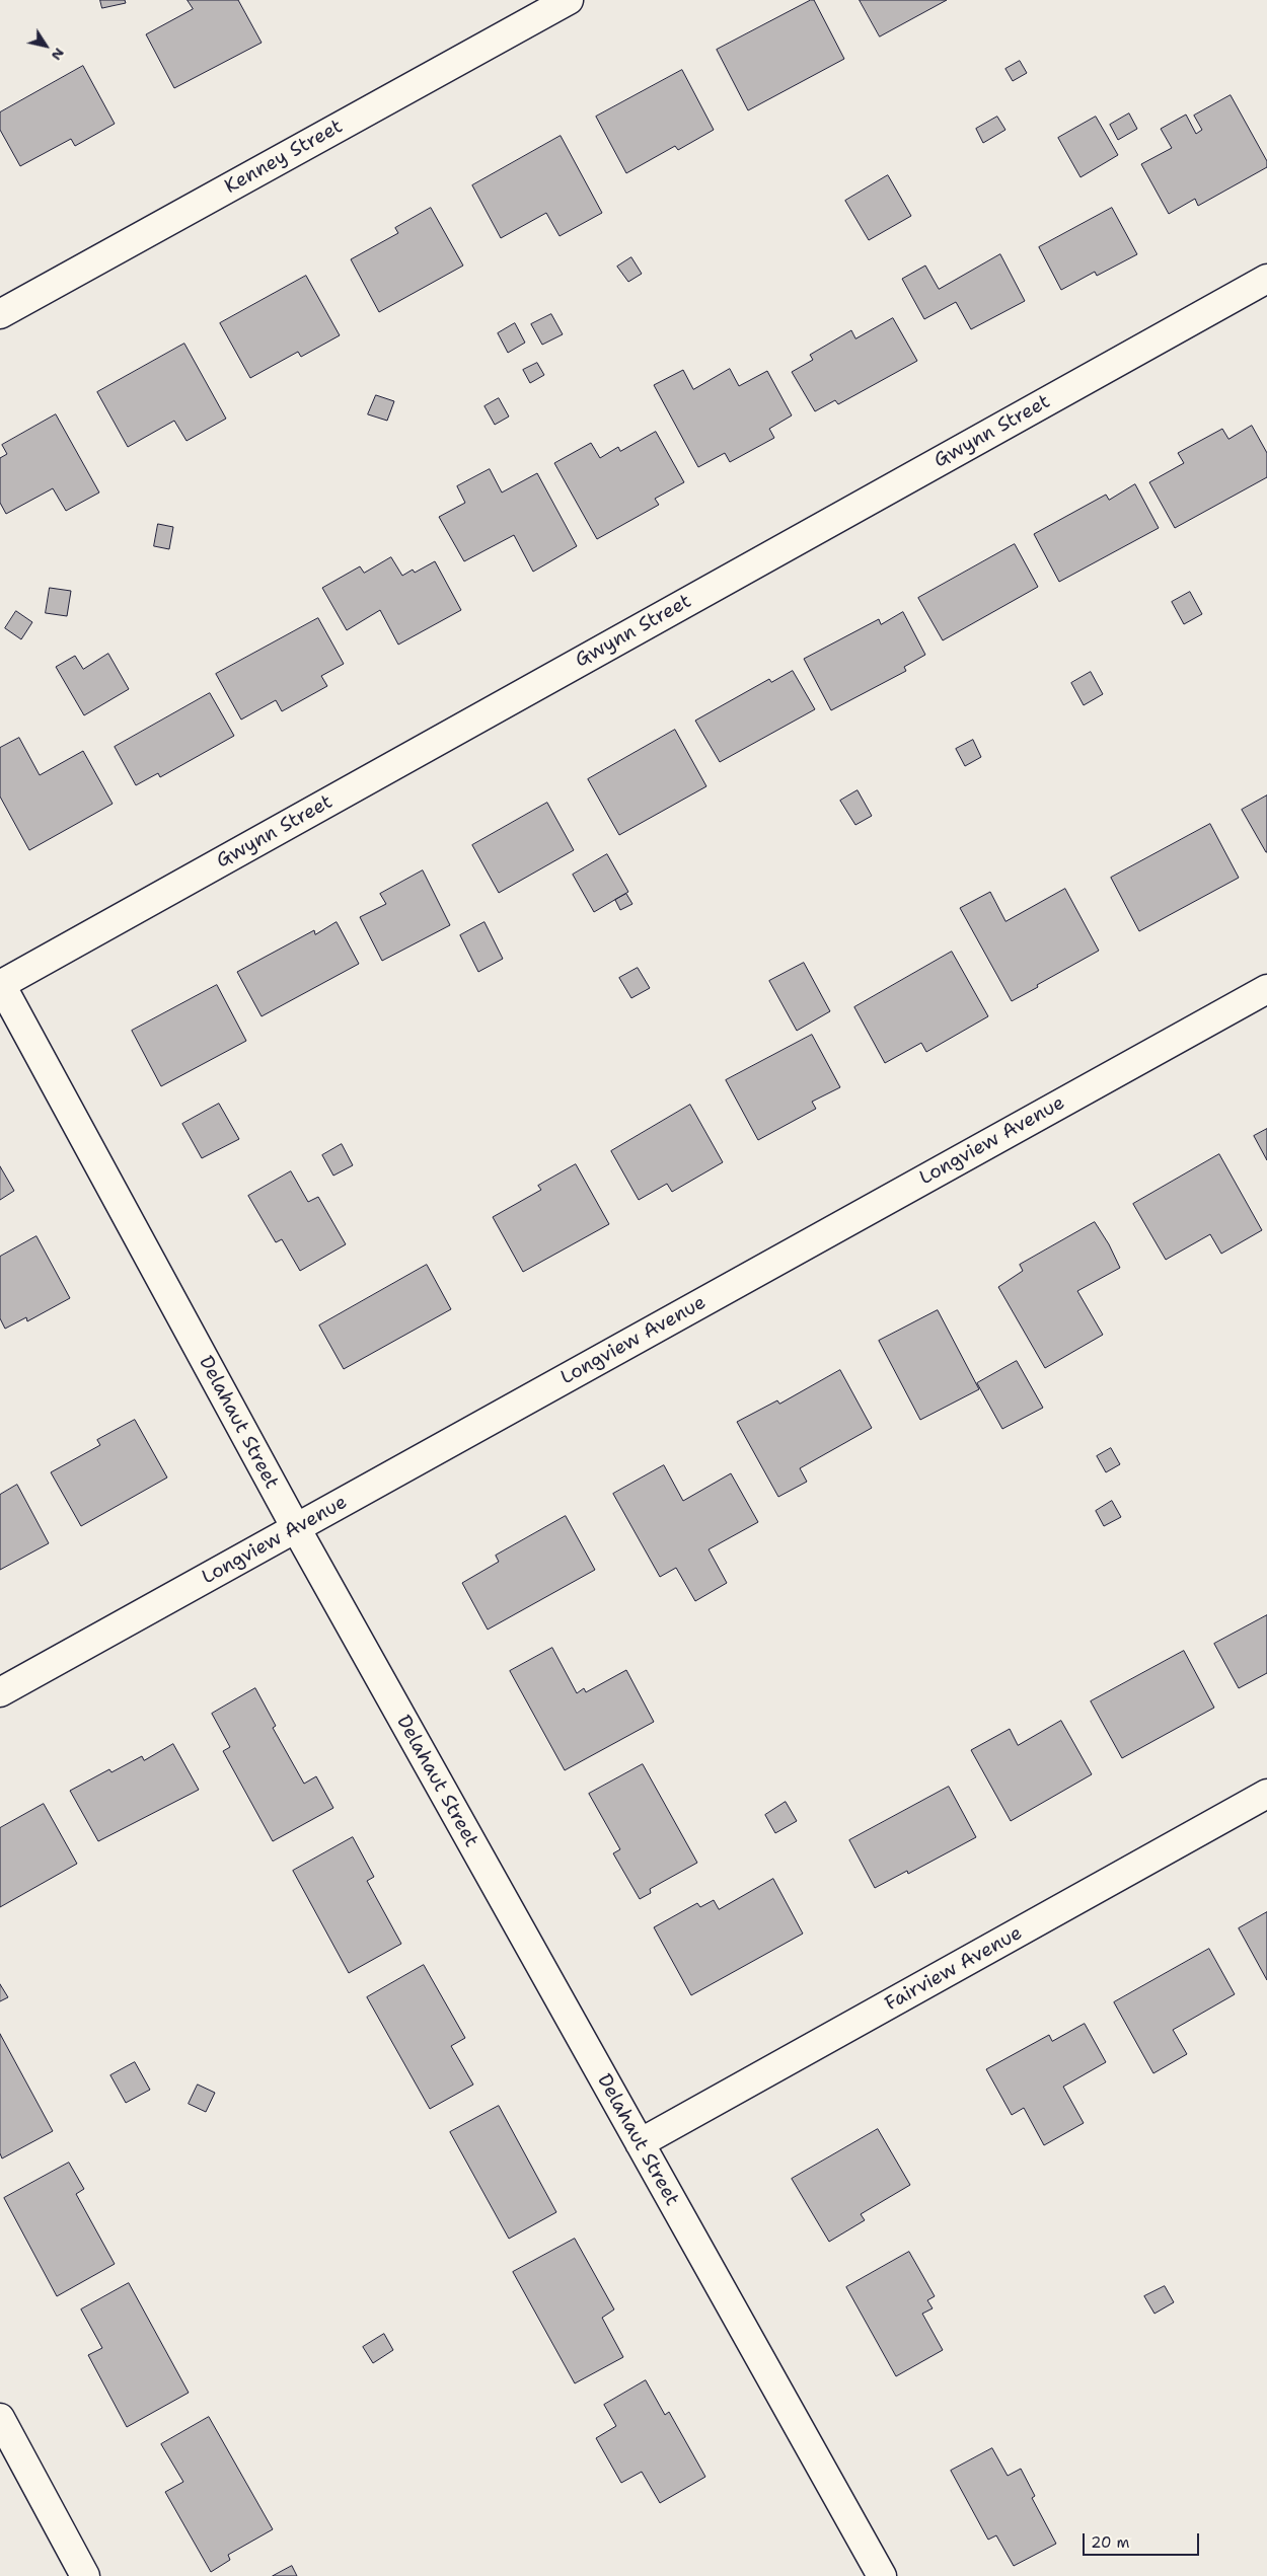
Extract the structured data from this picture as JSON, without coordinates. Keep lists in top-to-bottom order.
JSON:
{
  "streets": {
    "street": [
      "Kenney Street",
      "Gwynn Street",
      "Longview Avenue",
      "Delahaut Street",
      "Fairview Avenue"
    ]
  },
  "crossings": [
    ["Gwynn Street", "Delahaut Street"],
    ["Longview Avenue", "Delahaut Street"],
    ["Delahaut Street", "Fairview Avenue"]
  ],
  "scale_bar": "20 m",
  "north": "bottom right"
}
